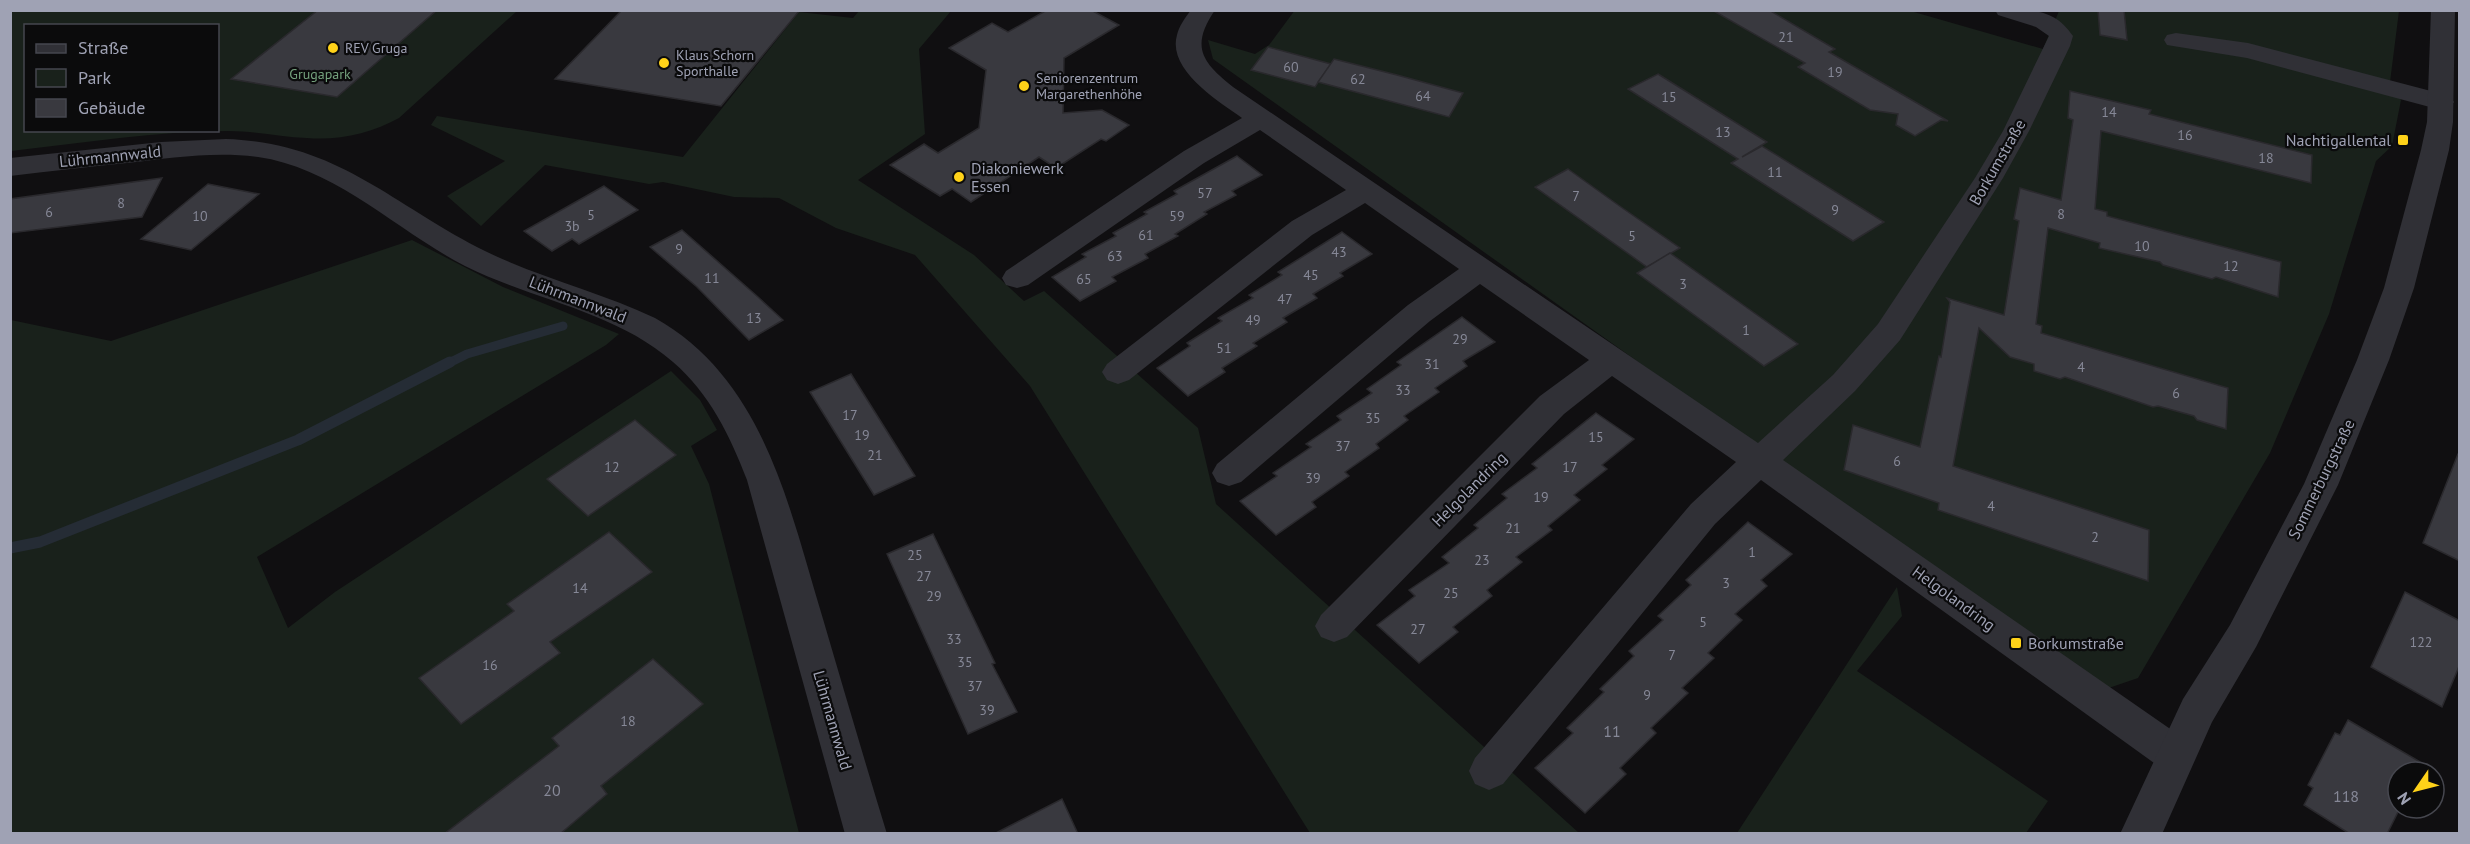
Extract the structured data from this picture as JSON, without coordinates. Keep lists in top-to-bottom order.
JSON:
{
  "streets": {
    "street": [
      "Lührmannwald",
      "Borkumstraße",
      "Sommerburgstraße",
      "Helgolandring"
    ]
  },
  "crossings": [
    ["Borkumstraße", "Helgolandring"],
    ["Sommerburgstraße", "Helgolandring"]
  ],
  "parks": ["Grugapark"],
  "places": {
    "other": [
      "REV Gruga",
      "Klaus Schorn Sporthalle",
      "Seniorenzentrum Margarethenhöhe",
      "Diakoniewerk Essen"
    ],
    "transit": ["Nachtigallental", "Borkumstraße"]
  },
  "house_numbers": [
    "21",
    "60",
    "19",
    "62",
    "64",
    "15",
    "14",
    "13",
    "16",
    "18",
    "11",
    "57",
    "7",
    "8",
    "9",
    "6",
    "8",
    "5",
    "10",
    "59",
    "3b",
    "61",
    "5",
    "10",
    "9",
    "43",
    "63",
    "12",
    "45",
    "11",
    "65",
    "3",
    "47",
    "13",
    "49",
    "1",
    "29",
    "51",
    "31",
    "4",
    "33",
    "6",
    "17",
    "35",
    "19",
    "15",
    "37",
    "21",
    "6",
    "12",
    "17",
    "39",
    "19",
    "4",
    "21",
    "2",
    "1",
    "25",
    "23",
    "27",
    "3",
    "14",
    "25",
    "29",
    "5",
    "27",
    "33",
    "122",
    "7",
    "35",
    "16",
    "37",
    "9",
    "39",
    "18",
    "11",
    "20",
    "118"
  ],
  "legend": ["Straße", "Park", "Gebäude"],
  "north": "bottom left"
}
